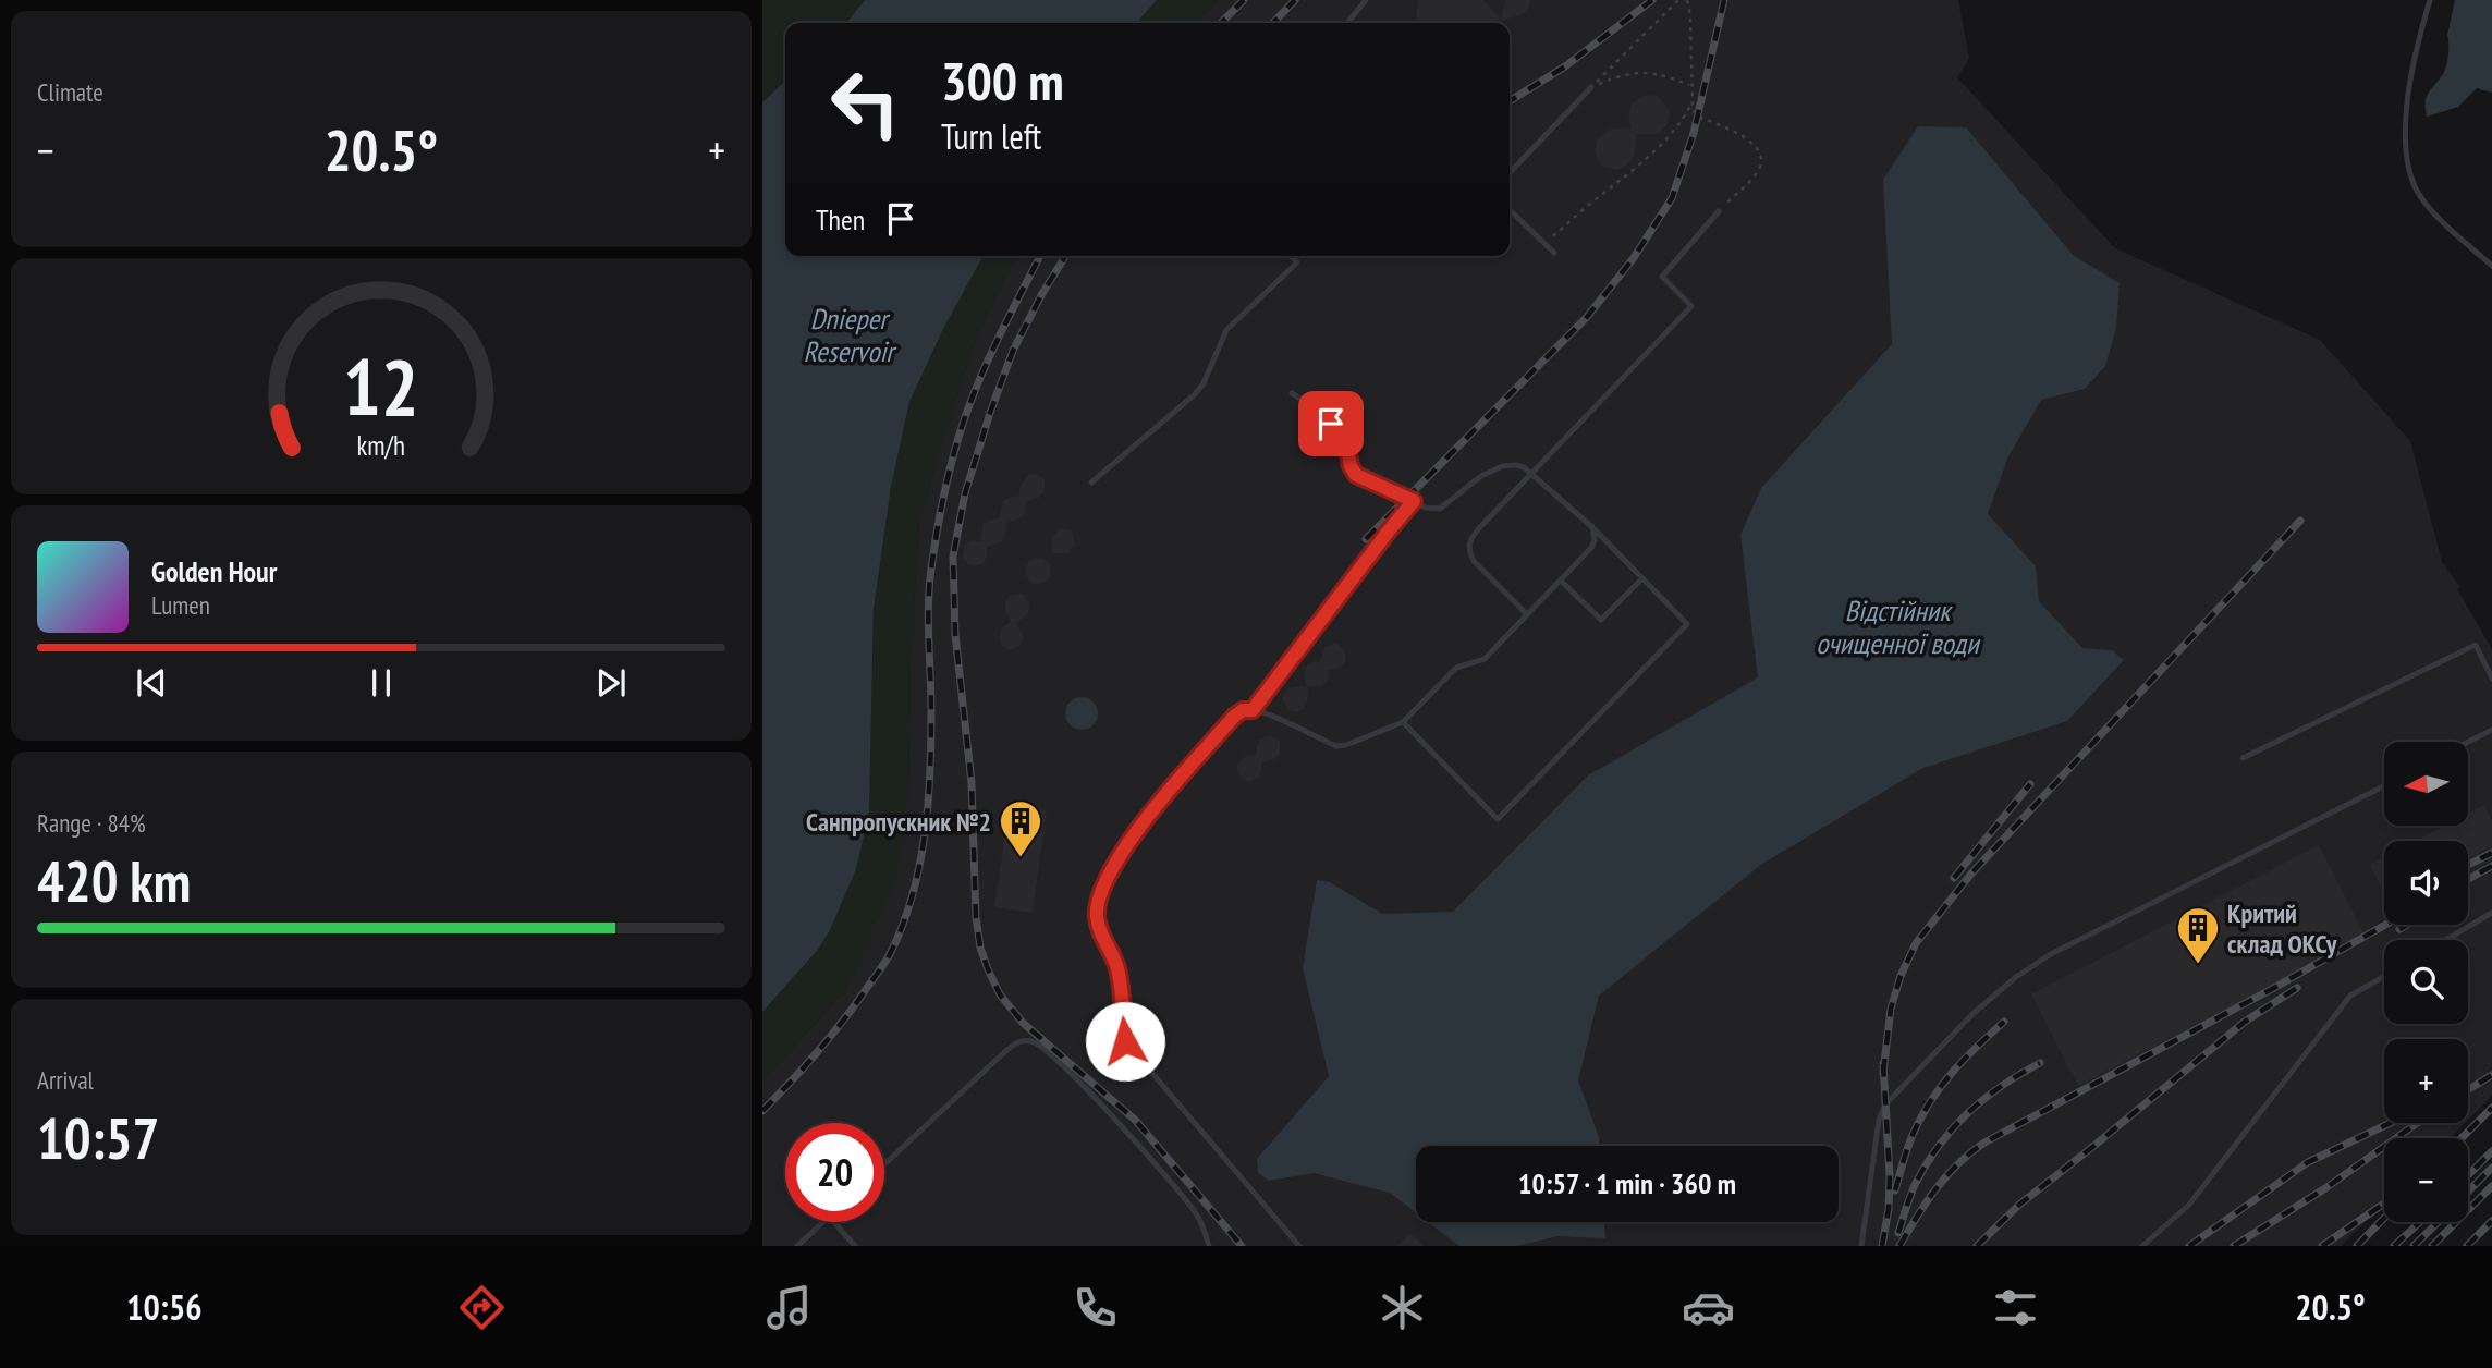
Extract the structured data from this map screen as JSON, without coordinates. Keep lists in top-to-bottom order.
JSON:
{
  "water": ["Dnieper Reservoir", "Відстійник очищенної води"],
  "places": {
    "building": ["Санпропускник №2", "Критий склад ОКСу"]
  },
  "north": "left",
  "page": {
    "tile": [
      "Climate",
      ["Range · 84%", "420 km"],
      ["Arrival", "10:57"]
    ],
    "turn": ["300 m", "Turn left"],
    "heat": ["−", "20.5°", "+"],
    "then": "Then",
    "song": ["Golden Hour", "Lumen"],
    "map_buttons": ["+", "−"],
    "limit": "20",
    "trip": "10:57 · 1 min · 360 m",
    "tabs": ["10:56", "20.5°"],
    "gauge": ["12", "km/h"]
  }
}
